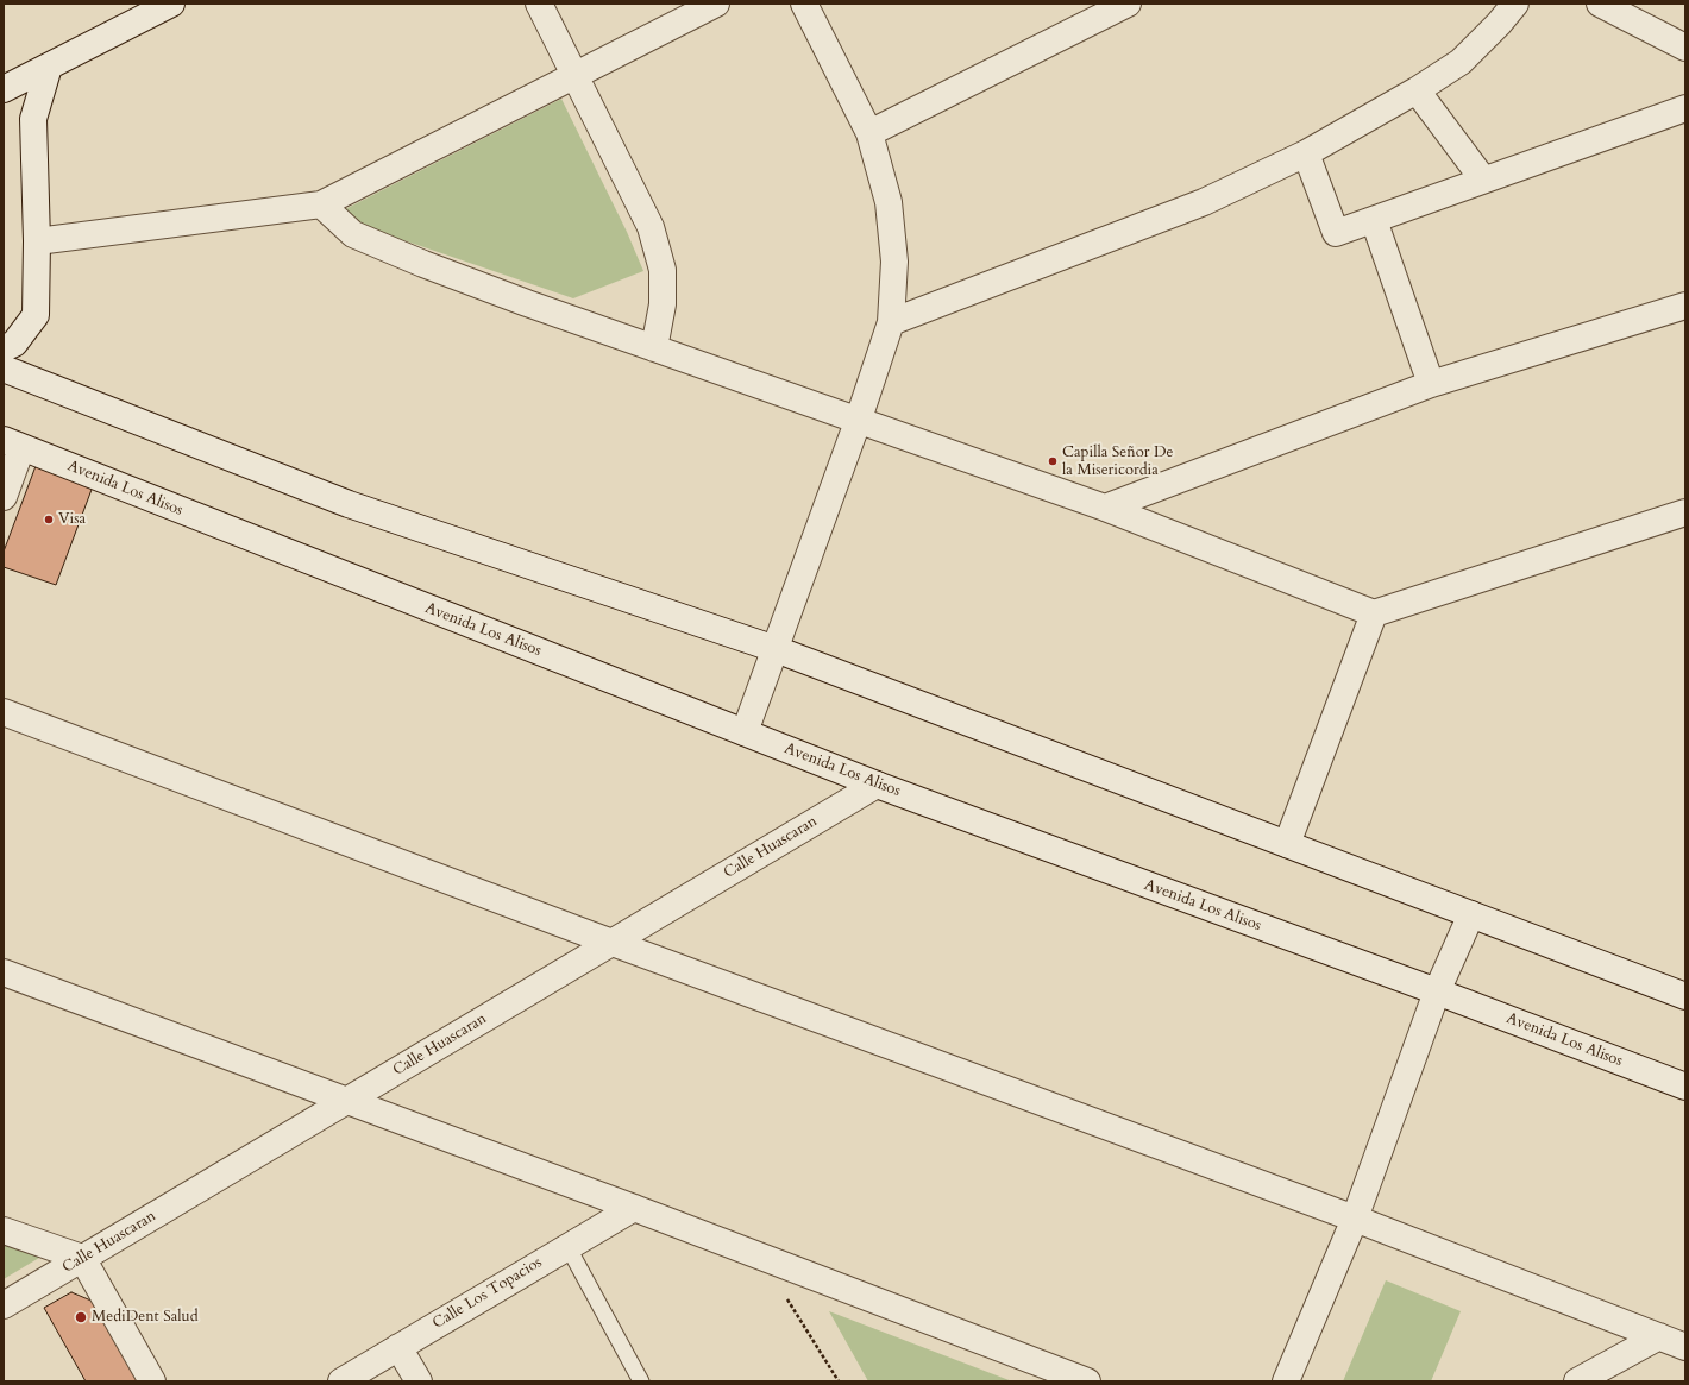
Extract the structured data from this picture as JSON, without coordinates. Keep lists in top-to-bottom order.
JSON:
{
  "streets": {
    "street": ["Avenida Los Alisos", "Calle Huascaran", "Calle Los Topacios"]
  },
  "crossings": [
    ["Avenida Los Alisos", "Calle Huascaran"]
  ],
  "places": ["Capilla Señor De la Misericordia", "Visa", "MediDent Salud"]
}
